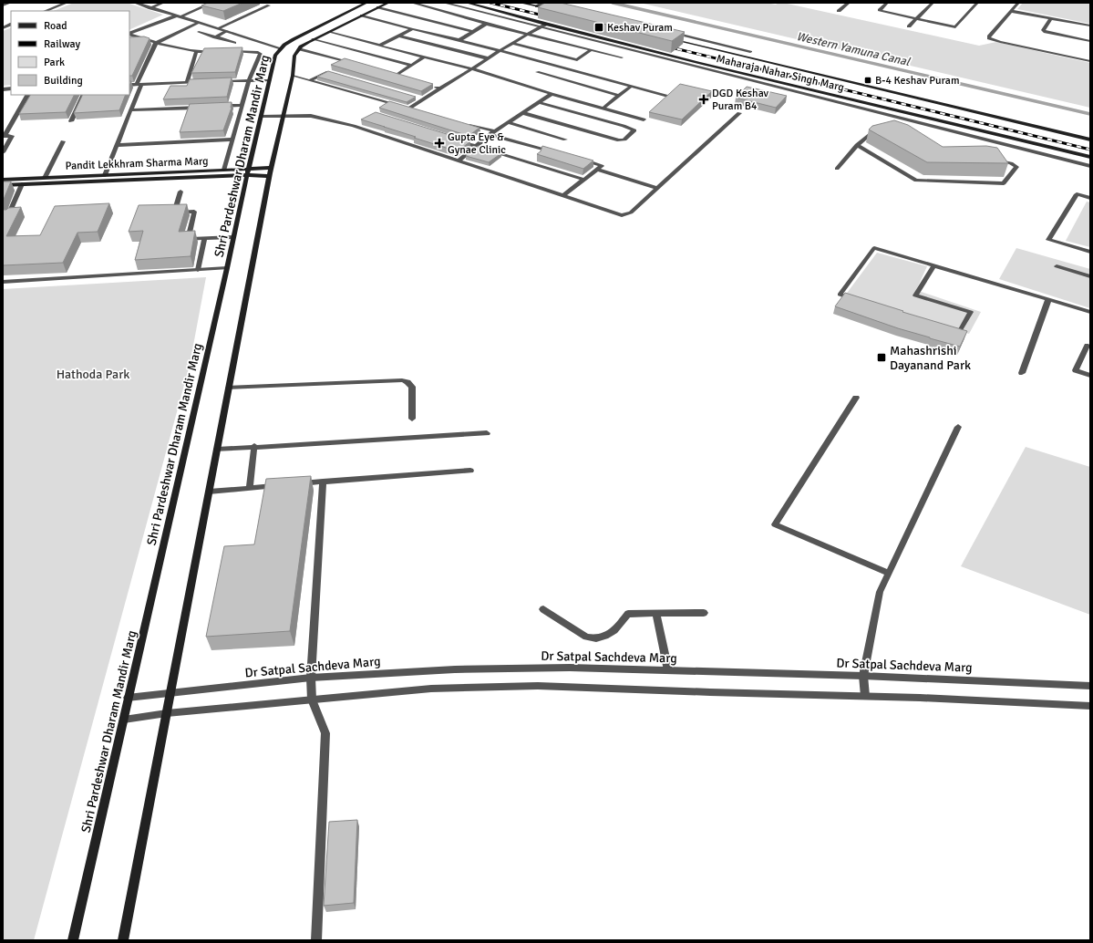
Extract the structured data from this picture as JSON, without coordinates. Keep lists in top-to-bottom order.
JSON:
{
  "streets": {
    "main road": ["Maharaja Nahar Singh Marg", "Shri Pardeshwar Dharam Mandir Marg", "Pandit Lekkhram Sharma Marg"],
    "street": ["Dr Satpal Sachdeva Marg"]
  },
  "crossings": [
    ["Shri Pardeshwar Dharam Mandir Marg", "Pandit Lekkhram Sharma Marg"],
    ["Shri Pardeshwar Dharam Mandir Marg", "Dr Satpal Sachdeva Marg"]
  ],
  "water": ["Western Yamuna Canal"],
  "parks": ["Hathoda Park"],
  "places": {
    "transit": ["Keshav Puram", "B-4 Keshav Puram", "Mahashrishi Dayanand Park"],
    "health": ["DGD Keshav Puram B4", "Gupta Eye & Gynae Clinic"]
  },
  "legend": [
    "Road",
    "Railway",
    "Park",
    "Building"
  ]
}
